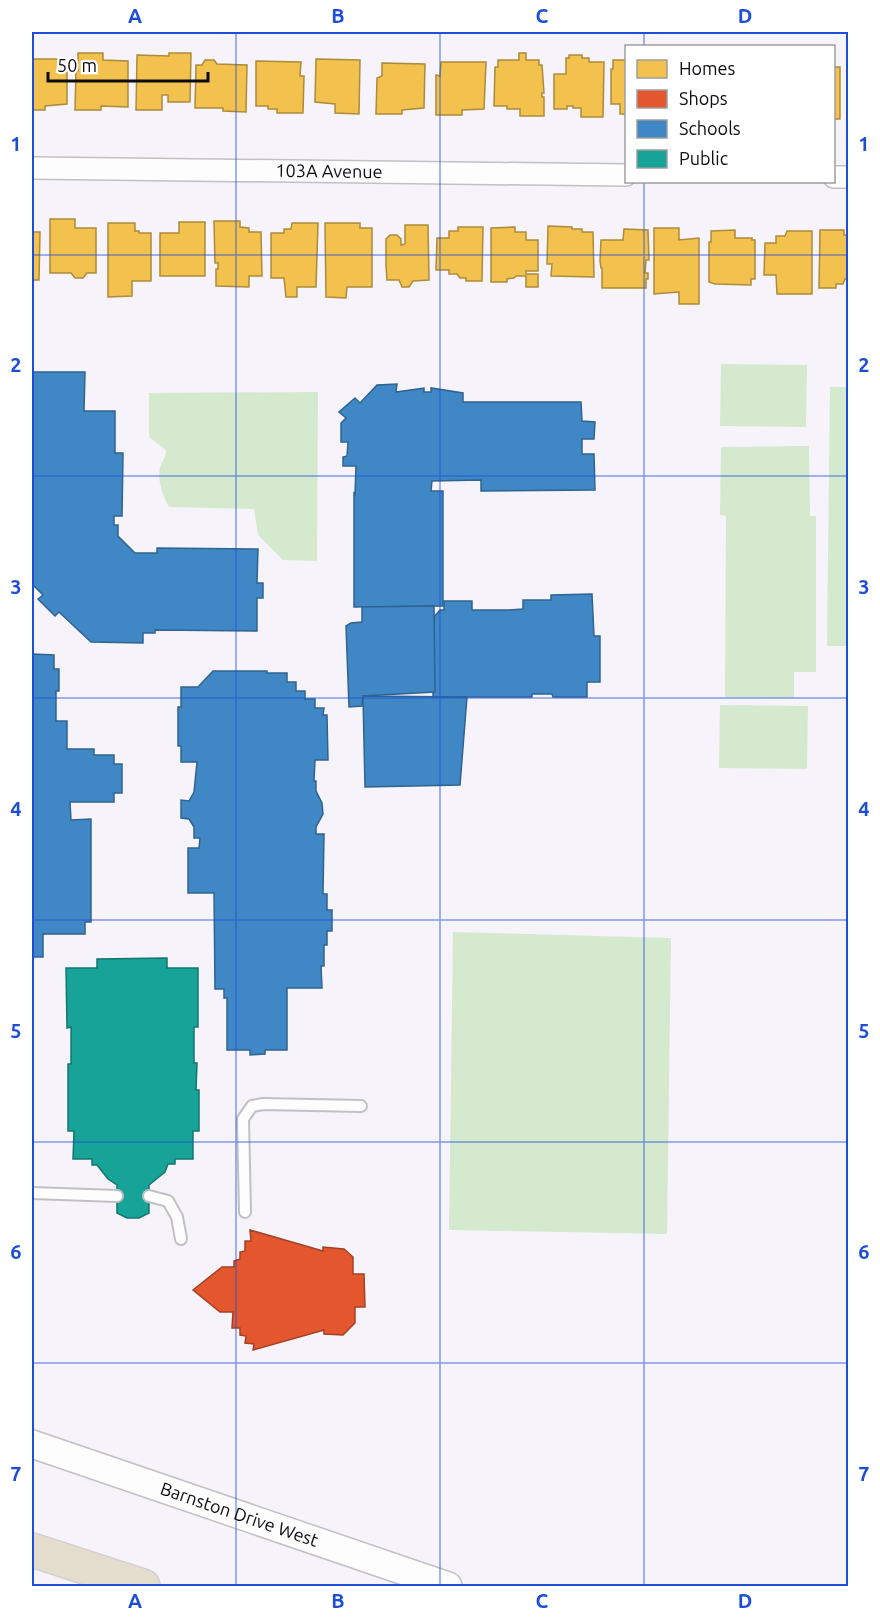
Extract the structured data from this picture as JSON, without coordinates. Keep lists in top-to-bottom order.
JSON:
{
  "streets": {
    "street": ["103A Avenue", "Barnston Drive West"]
  },
  "legend": [
    "Homes",
    "Shops",
    "Schools",
    "Public"
  ],
  "scale_bar": "50 m",
  "grid": {
    "columns": [
      "A",
      "B",
      "C",
      "D"
    ],
    "rows": [
      "1",
      "2",
      "3",
      "4",
      "5",
      "6",
      "7"
    ]
  }
}
